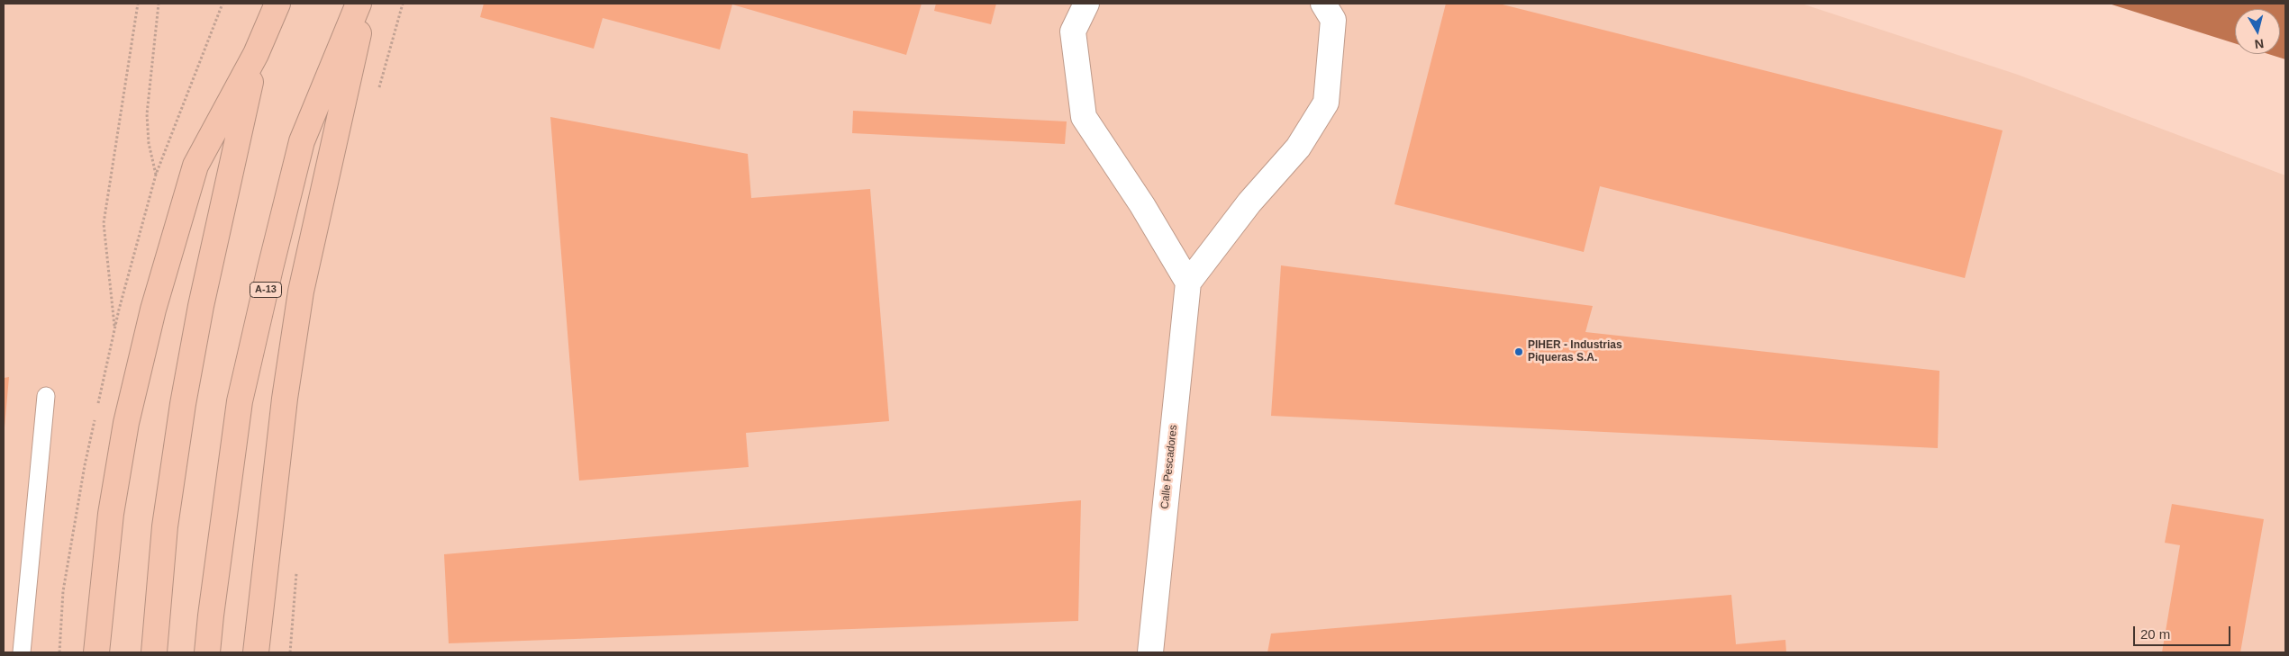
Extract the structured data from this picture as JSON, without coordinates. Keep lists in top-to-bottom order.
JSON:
{
  "streets": {
    "highway": ["A-13"],
    "street": ["Calle Pescadores"]
  },
  "places": ["PIHER - Industrias Piqueras S.A."],
  "scale_bar": "20 m",
  "north": "bottom"
}
